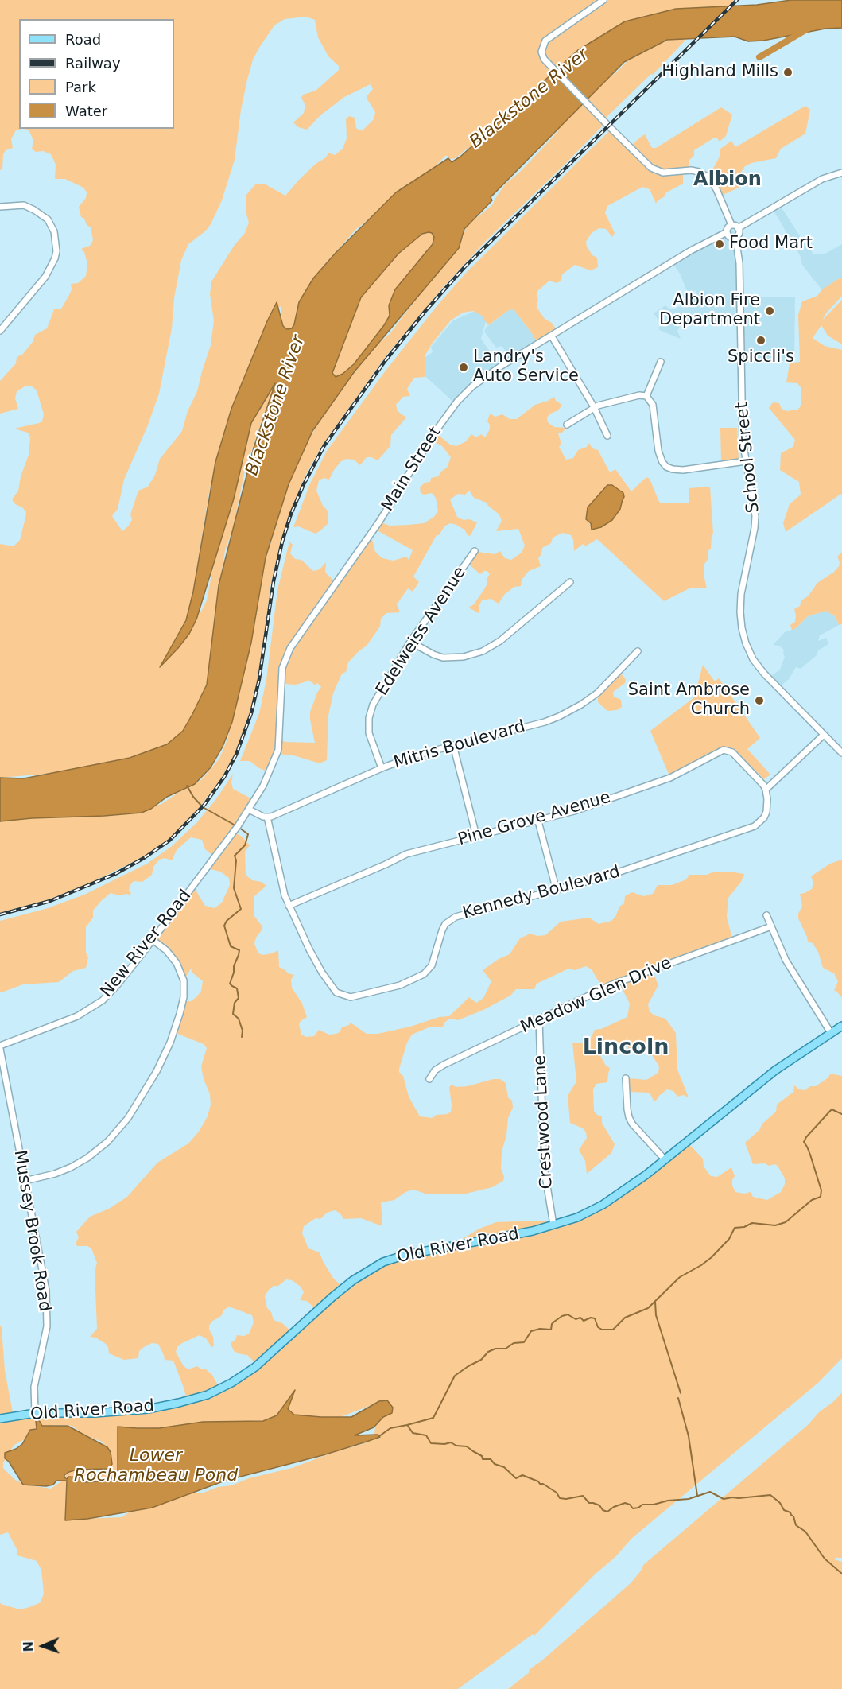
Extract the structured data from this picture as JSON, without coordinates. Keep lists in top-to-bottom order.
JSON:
{
  "streets": {
    "main road": ["Old River Road"],
    "street": [
      "School Street",
      "Main Street",
      "Edelweiss Avenue",
      "Mitris Boulevard",
      "Pine Grove Avenue",
      "Kennedy Boulevard",
      "New River Road",
      "Meadow Glen Drive",
      "Crestwood Lane",
      "Mussey Brook Road"
    ]
  },
  "crossings": [
    ["School Street", "Main Street"],
    ["Main Street", "New River Road"],
    ["Edelweiss Avenue", "Mitris Boulevard"],
    ["Mitris Boulevard", "Kennedy Boulevard"],
    ["Pine Grove Avenue", "Kennedy Boulevard"],
    ["New River Road", "Mussey Brook Road"],
    ["Meadow Glen Drive", "Crestwood Lane"],
    ["Crestwood Lane", "Old River Road"],
    ["Mussey Brook Road", "Old River Road"]
  ],
  "districts": ["Albion", "Lincoln"],
  "water": ["Blackstone River", "Lower Rochambeau Pond"],
  "places": [
    "Highland Mills",
    "Food Mart",
    "Albion Fire Department",
    "Spiccli's",
    "Landry's Auto Service",
    "Saint Ambrose Church"
  ],
  "legend": [
    "Road",
    "Railway",
    "Park",
    "Water"
  ],
  "north": "left"
}
